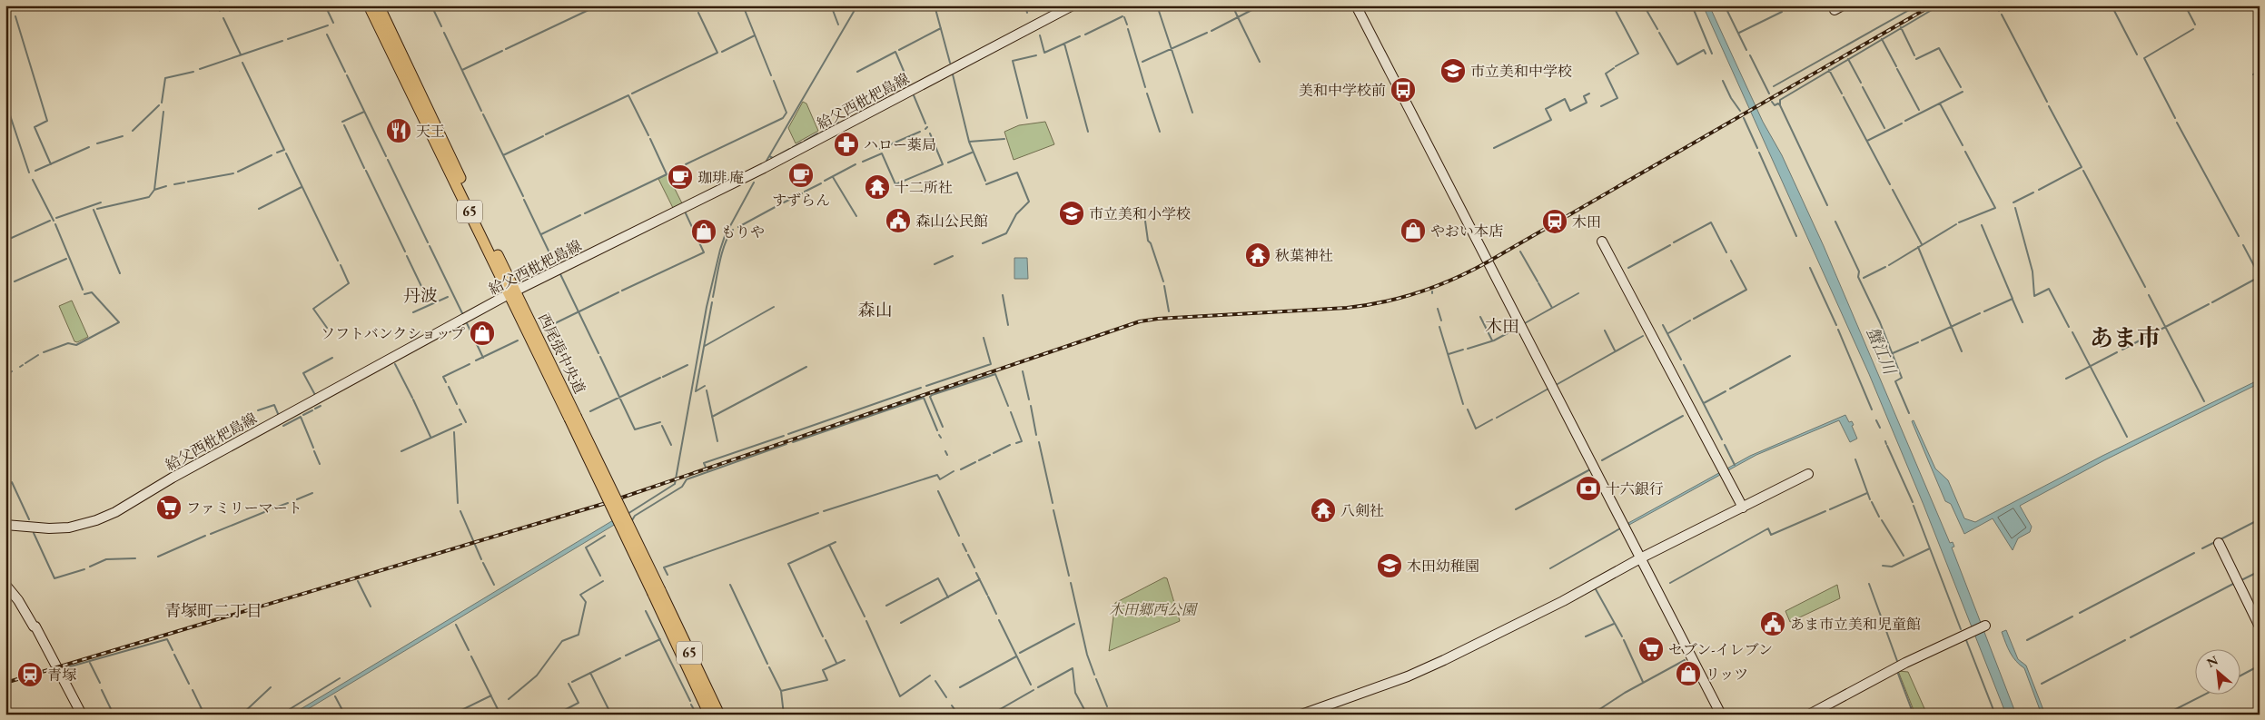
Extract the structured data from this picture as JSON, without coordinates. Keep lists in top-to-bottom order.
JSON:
{
  "streets": {
    "main road": ["65", "西尾張中央道"],
    "street": ["給父西枇杷島線"]
  },
  "crossings": [
    ["給父西枇杷島線", "西尾張中央道"]
  ],
  "districts": [
    "丹波",
    "森山",
    "木田",
    "あま市",
    "青塚町二丁目"
  ],
  "water": ["蟹江川"],
  "parks": ["木田郷西公園"],
  "places": {
    "school or university": ["市立美和中学校", "市立美和小学校", "木田幼稚園"],
    "bus stop": ["美和中学校前"],
    "restaurant": ["天王"],
    "pharmacy": ["ハロー薬局"],
    "cafe": ["すずらん", "珈琲 庵"],
    "temple": ["十二所社", "秋葉神社", "八剣社"],
    "public building": ["森山公民館", "あま市立美和児童館"],
    "station": ["木田", "青塚"],
    "shop": [
      "やおい本店",
      "もりや",
      "ソフトバンクショップ",
      "リッツ"
    ],
    "bank": ["十六銀行"],
    "supermarket": ["ファミリーマート", "セブン-イレブン"]
  },
  "north": "top left"
}
